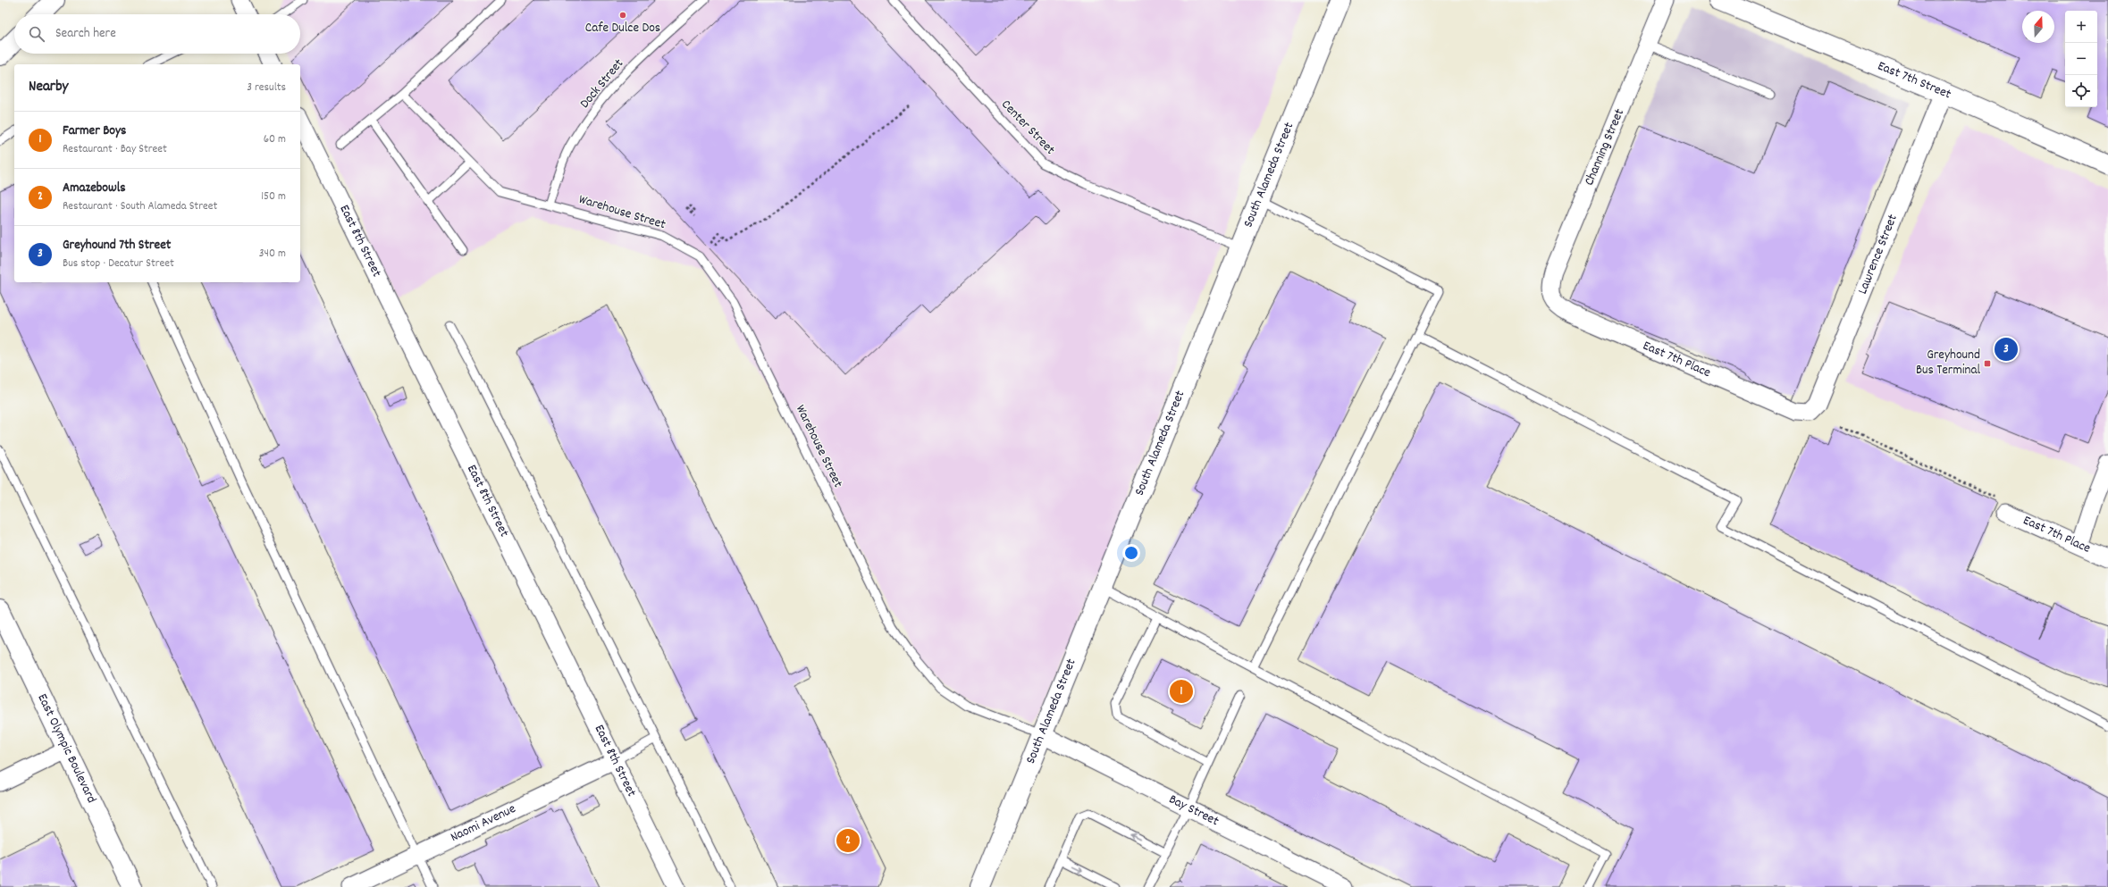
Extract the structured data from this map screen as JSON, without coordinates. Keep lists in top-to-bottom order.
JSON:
{
  "streets": {
    "main road": ["East 7th Street", "South Alameda Street", "East Olympic Boulevard"],
    "street": [
      "Channing Street",
      "East 8th Street",
      "Lawrence Street",
      "East 7th Place",
      "Bay Street",
      "Naomi Avenue"
    ],
    "lane": ["Dock Street", "Center Street", "Warehouse Street"]
  },
  "crossings": [
    ["East 7th Street", "Lawrence Street"],
    ["Dock Street", "Warehouse Street"],
    ["Center Street", "South Alameda Street"],
    ["Channing Street", "East 7th Place"],
    ["South Alameda Street", "Warehouse Street"],
    ["South Alameda Street", "Bay Street"],
    ["Warehouse Street", "Bay Street"],
    ["East 8th Street", "Naomi Avenue"],
    ["Lawrence Street", "East 7th Place"]
  ],
  "places": {
    "other": ["Cafe Dulce Dos"],
    "transit": ["Greyhound Bus Terminal"]
  },
  "north": "top",
  "page": {
    "map_buttons": ["+", "−"],
    "search": "Search here",
    "heading": ["Nearby", "3 results"],
    "list": [
      {
        "mark": "1",
        "name": "Farmer Boys",
        "note": "Restaurant · Bay Street",
        "value": "60 m"
      },
      {
        "mark": "2",
        "name": "Amazebowls",
        "note": "Restaurant · South Alameda Street",
        "value": "150 m"
      },
      {
        "mark": "3",
        "name": "Greyhound 7th Street",
        "note": "Bus stop · Decatur Street",
        "value": "340 m"
      }
    ],
    "pins": ["3", "1", "2"]
  }
}
